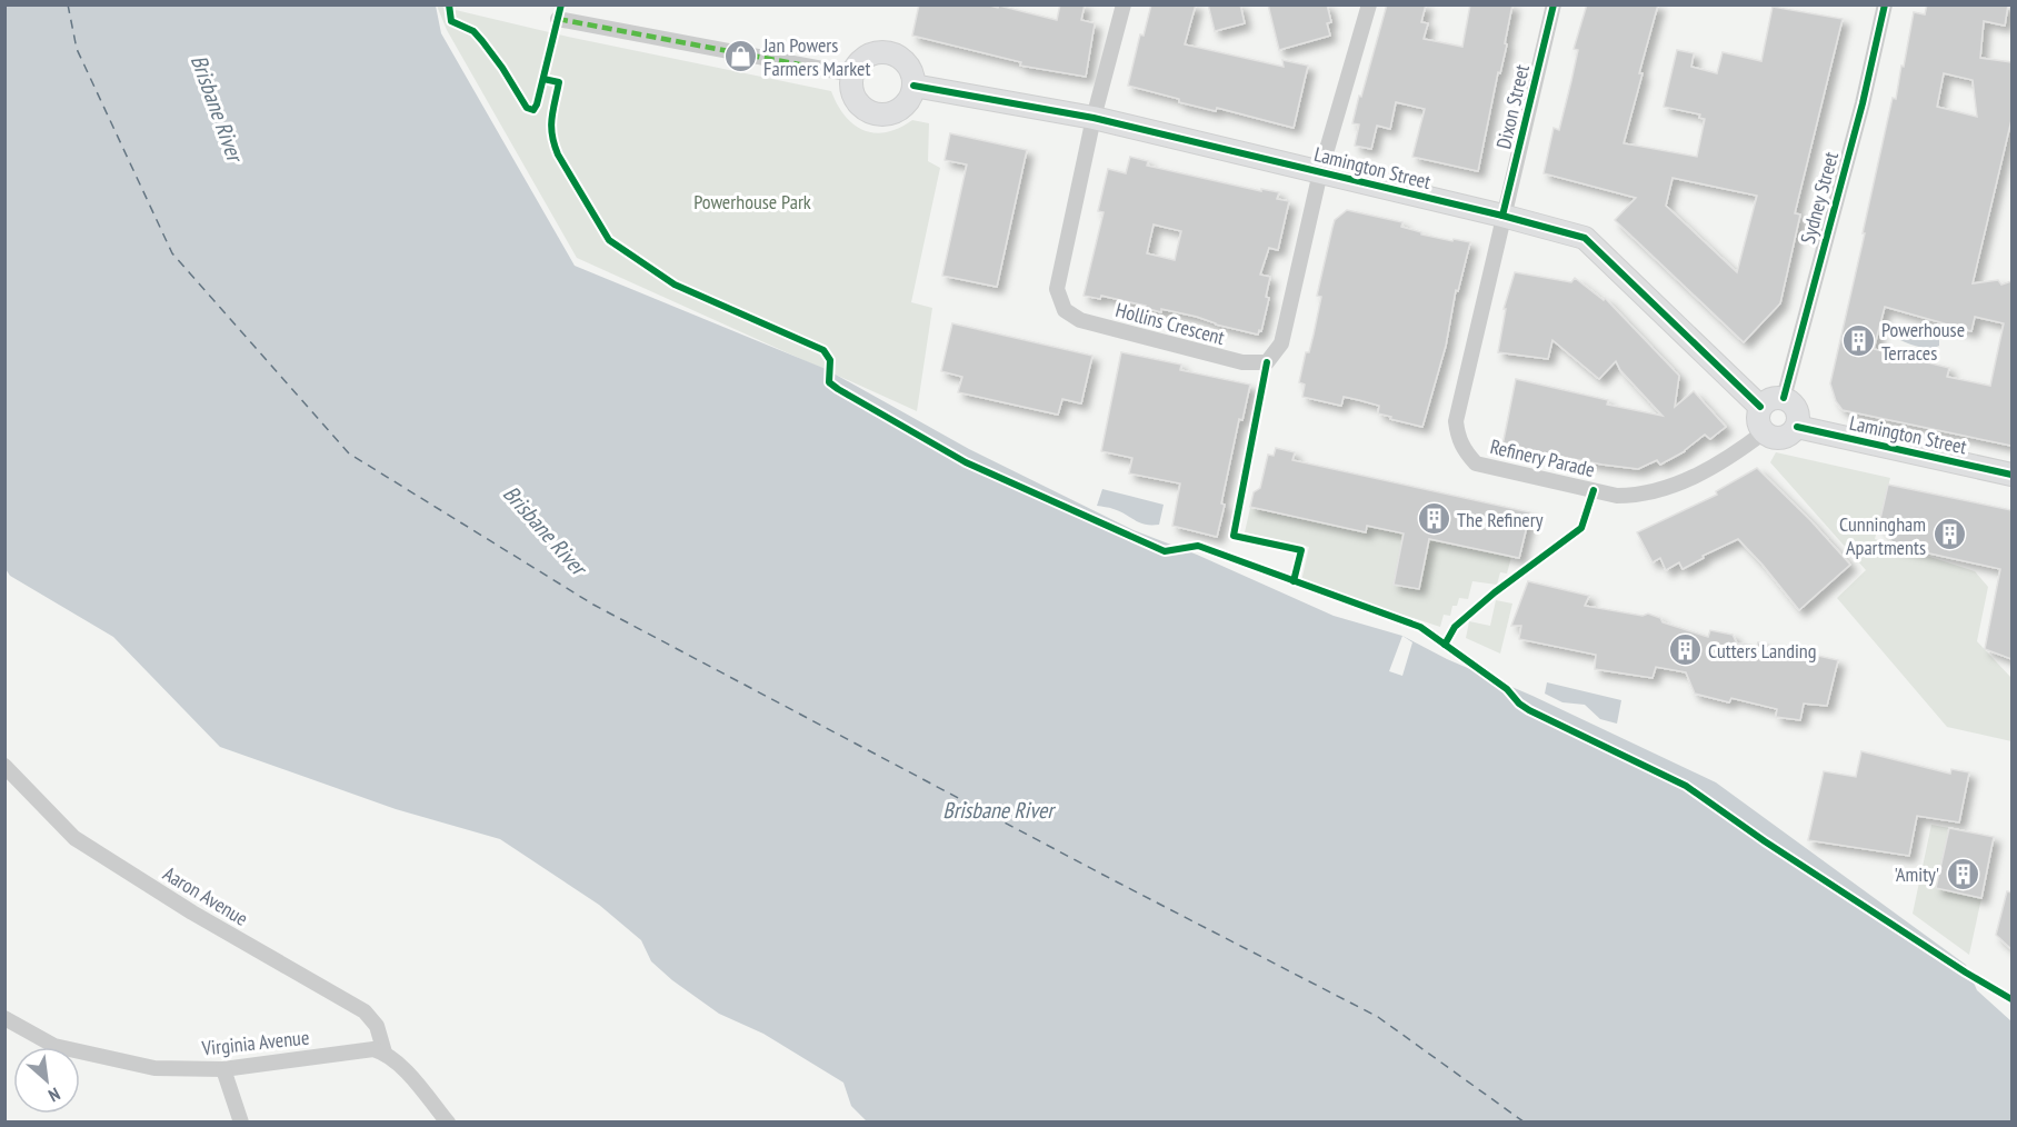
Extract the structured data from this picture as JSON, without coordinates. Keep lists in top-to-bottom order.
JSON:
{
  "streets": {
    "street": [
      "Dixon Street",
      "Lamington Street",
      "Sydney Street",
      "Hollins Crescent",
      "Refinery Parade",
      "Aaron Avenue",
      "Virginia Avenue"
    ]
  },
  "crossings": [
    ["Dixon Street", "Lamington Street"],
    ["Dixon Street", "Refinery Parade"],
    ["Lamington Street", "Sydney Street"],
    ["Lamington Street", "Hollins Crescent"],
    ["Lamington Street", "Refinery Parade"],
    ["Sydney Street", "Refinery Parade"],
    ["Aaron Avenue", "Virginia Avenue"]
  ],
  "water": ["Brisbane River"],
  "parks": ["Powerhouse Park"],
  "places": {
    "shop": ["Jan Powers Farmers Market"],
    "building": [
      "Powerhouse Terraces",
      "The Refinery",
      "Cunningham Apartments",
      "Cutters Landing",
      "'Amity'"
    ]
  },
  "north": "bottom right"
}
